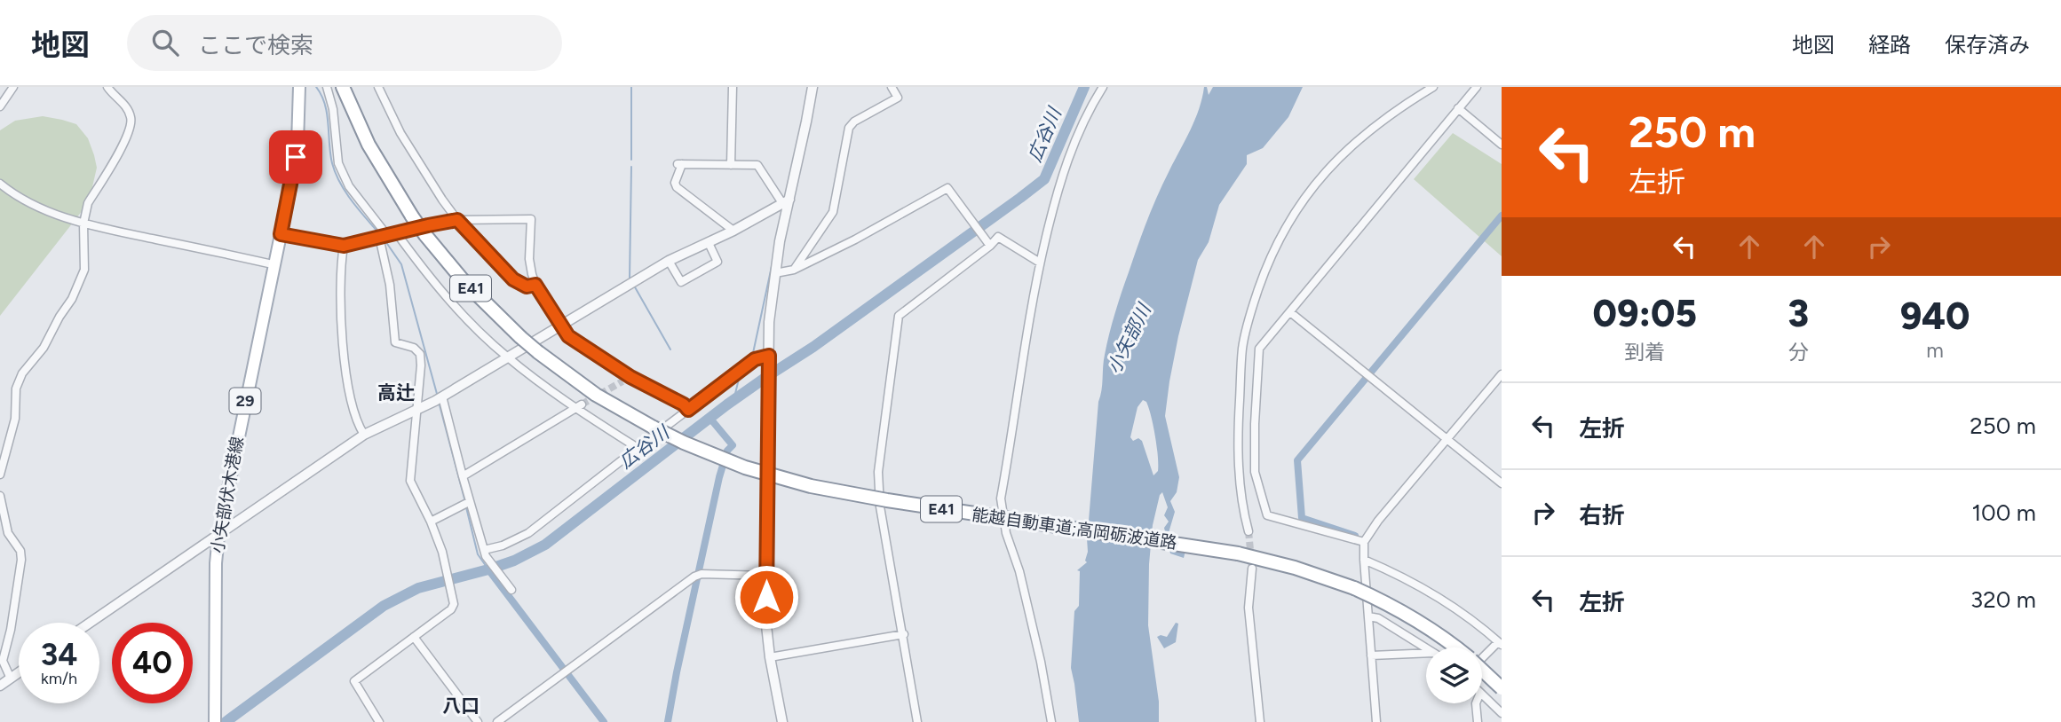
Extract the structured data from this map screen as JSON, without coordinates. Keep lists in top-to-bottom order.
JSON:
{
  "streets": {
    "highway": ["E41", "能越自動車道;高岡砺波道路"],
    "main road": ["29", "小矢部伏木港線"]
  },
  "districts": ["高辻", "八口"],
  "water": ["広谷川", "小矢部川"],
  "page": {
    "header": "地図",
    "search": "ここで検索",
    "nav": ["地図", "経路", "保存済み"],
    "turn": ["250 m", "左折"],
    "eta": [
      "09:05",
      "到着",
      "3",
      "分",
      "940",
      "m"
    ],
    "list": [
      {
        "name": "左折",
        "value": "250 m"
      },
      {
        "name": "右折",
        "value": "100 m"
      },
      {
        "name": "左折",
        "value": "320 m"
      }
    ],
    "speed": "34 km/h",
    "limit": "40"
  }
}
